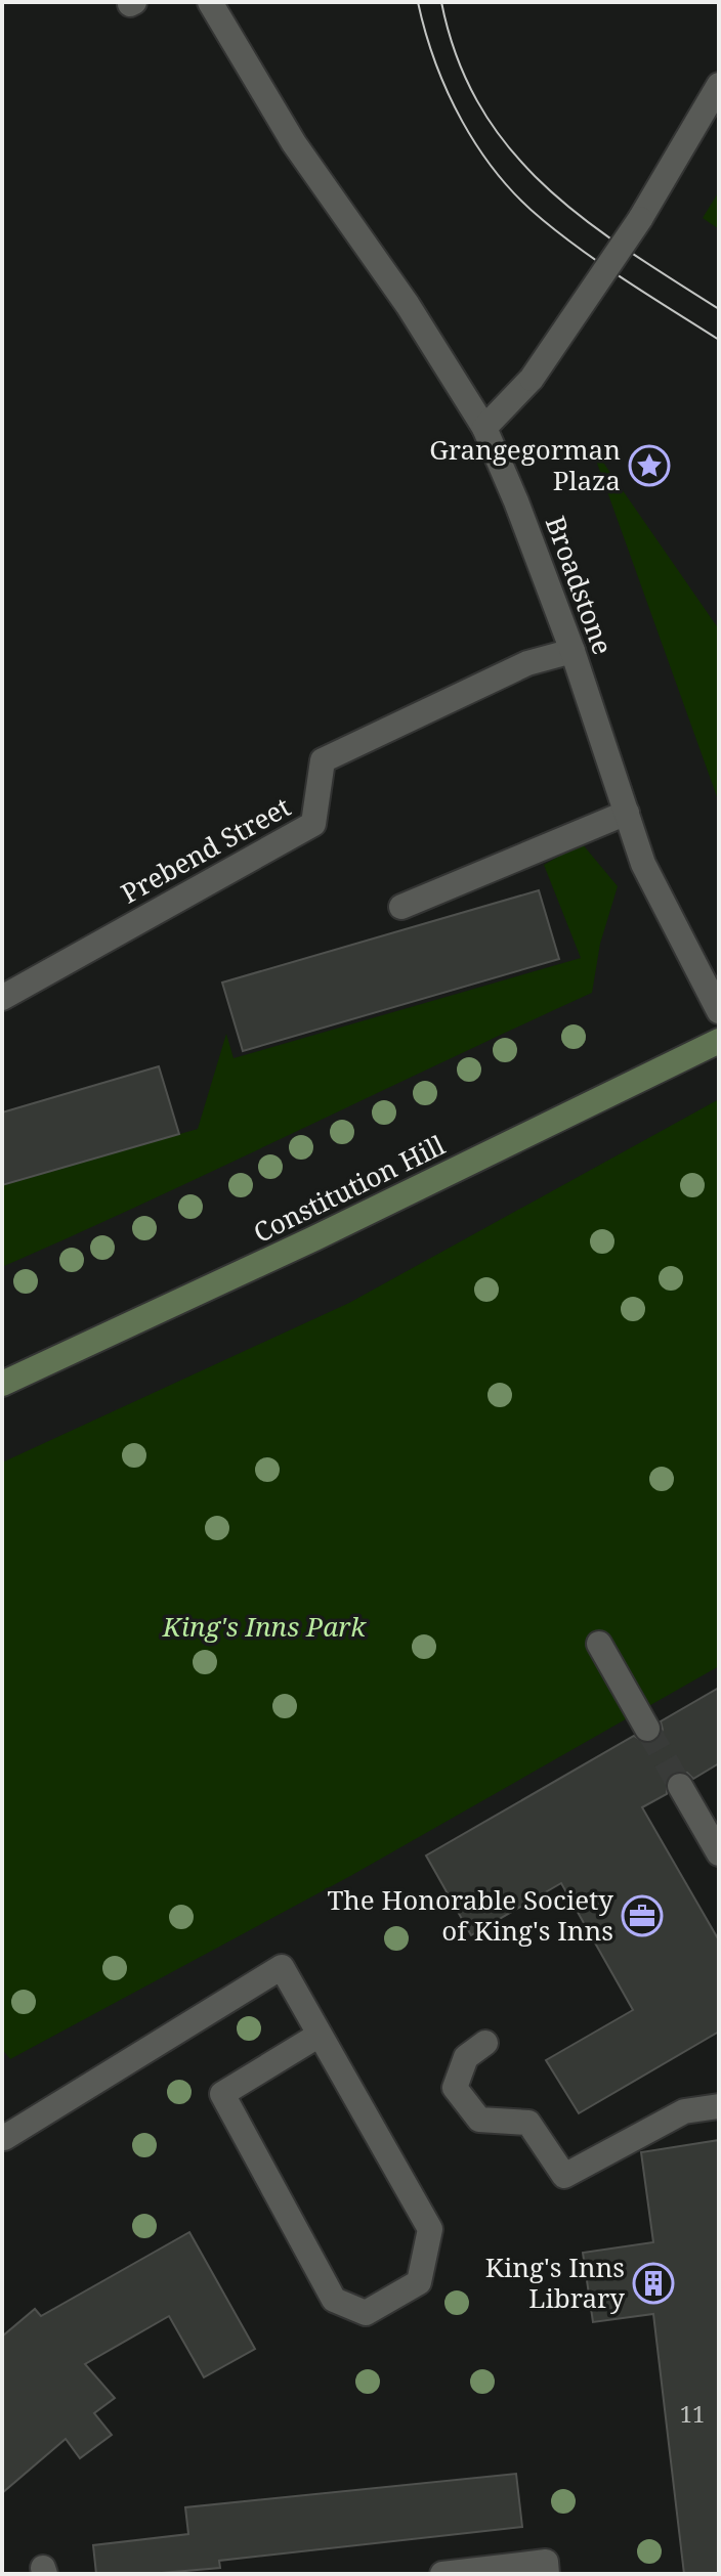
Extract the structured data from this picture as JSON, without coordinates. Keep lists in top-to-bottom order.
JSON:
{
  "streets": {
    "main road": ["Constitution Hill"],
    "street": ["Broadstone", "Prebend Street"]
  },
  "crossings": [
    ["Broadstone", "Prebend Street"]
  ],
  "parks": ["King's Inns Park"],
  "places": {
    "place": ["Grangegorman Plaza"],
    "office": ["The Honorable Society of King's Inns"],
    "building": ["King's Inns Library"]
  },
  "house_numbers": ["11"]
}
